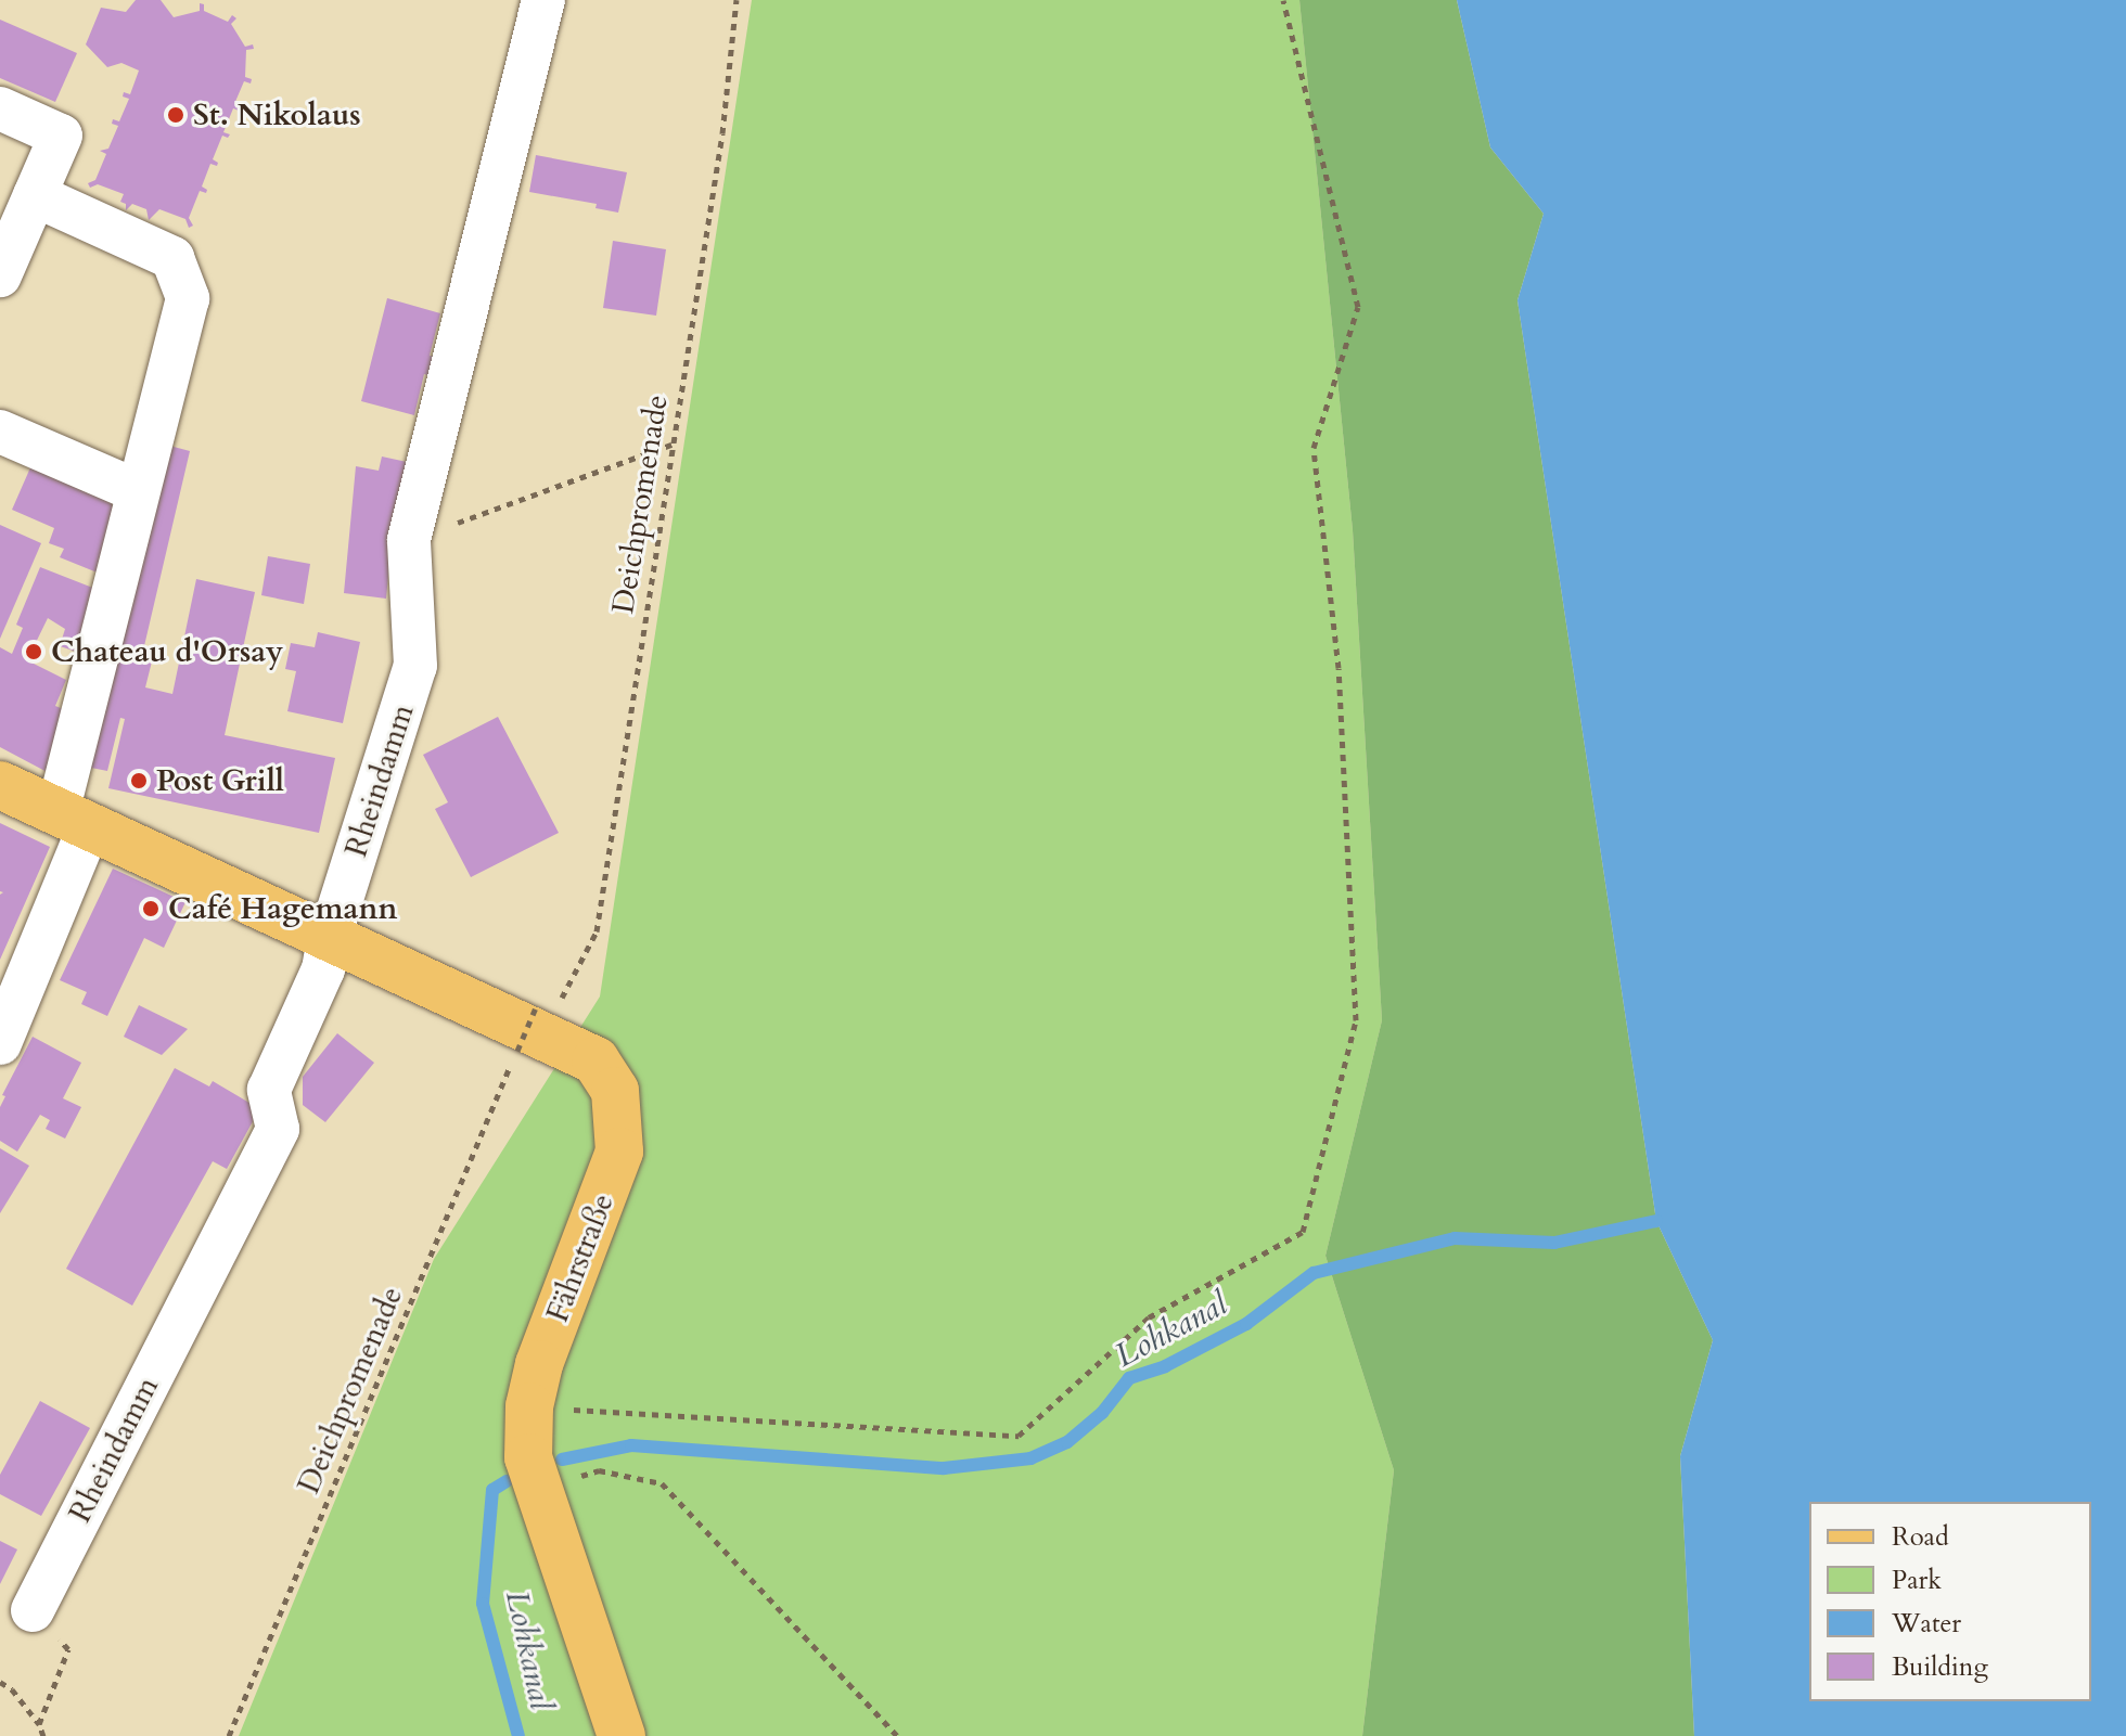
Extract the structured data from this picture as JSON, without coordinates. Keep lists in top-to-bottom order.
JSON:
{
  "streets": {
    "main road": ["Fährstraße"],
    "street": ["Rheindamm"],
    "path": ["Deichpromenade"]
  },
  "crossings": [
    ["Rheindamm", "Fährstraße"]
  ],
  "water": ["Lohkanal"],
  "places": [
    "St. Nikolaus",
    "Chateau d'Orsay",
    "Post Grill",
    "Café Hagemann"
  ],
  "legend": [
    "Road",
    "Park",
    "Water",
    "Building"
  ]
}
